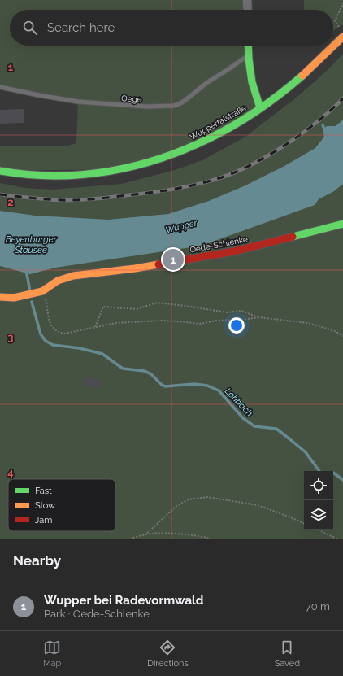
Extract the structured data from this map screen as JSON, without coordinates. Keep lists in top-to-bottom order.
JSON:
{
  "streets": {
    "street": ["Wuppertalstraße", "Oede-Schlenke"],
    "lane": ["Oege"]
  },
  "water": ["Wupper", "Beyenburger Stausee", "Lohbach"],
  "legend": ["Fast", "Slow", "Jam"],
  "page": {
    "search": "Search here",
    "pins": "1",
    "heading": "Nearby",
    "list": [
      {
        "mark": "1",
        "name": "Wupper bei Radevormwald",
        "note": "Park · Oede-Schlenke",
        "value": "70 m"
      }
    ],
    "nav": ["Map", "Directions", "Saved"]
  },
  "grid": {
    "rows": [
      "1",
      "2",
      "3",
      "4"
    ]
  }
}
